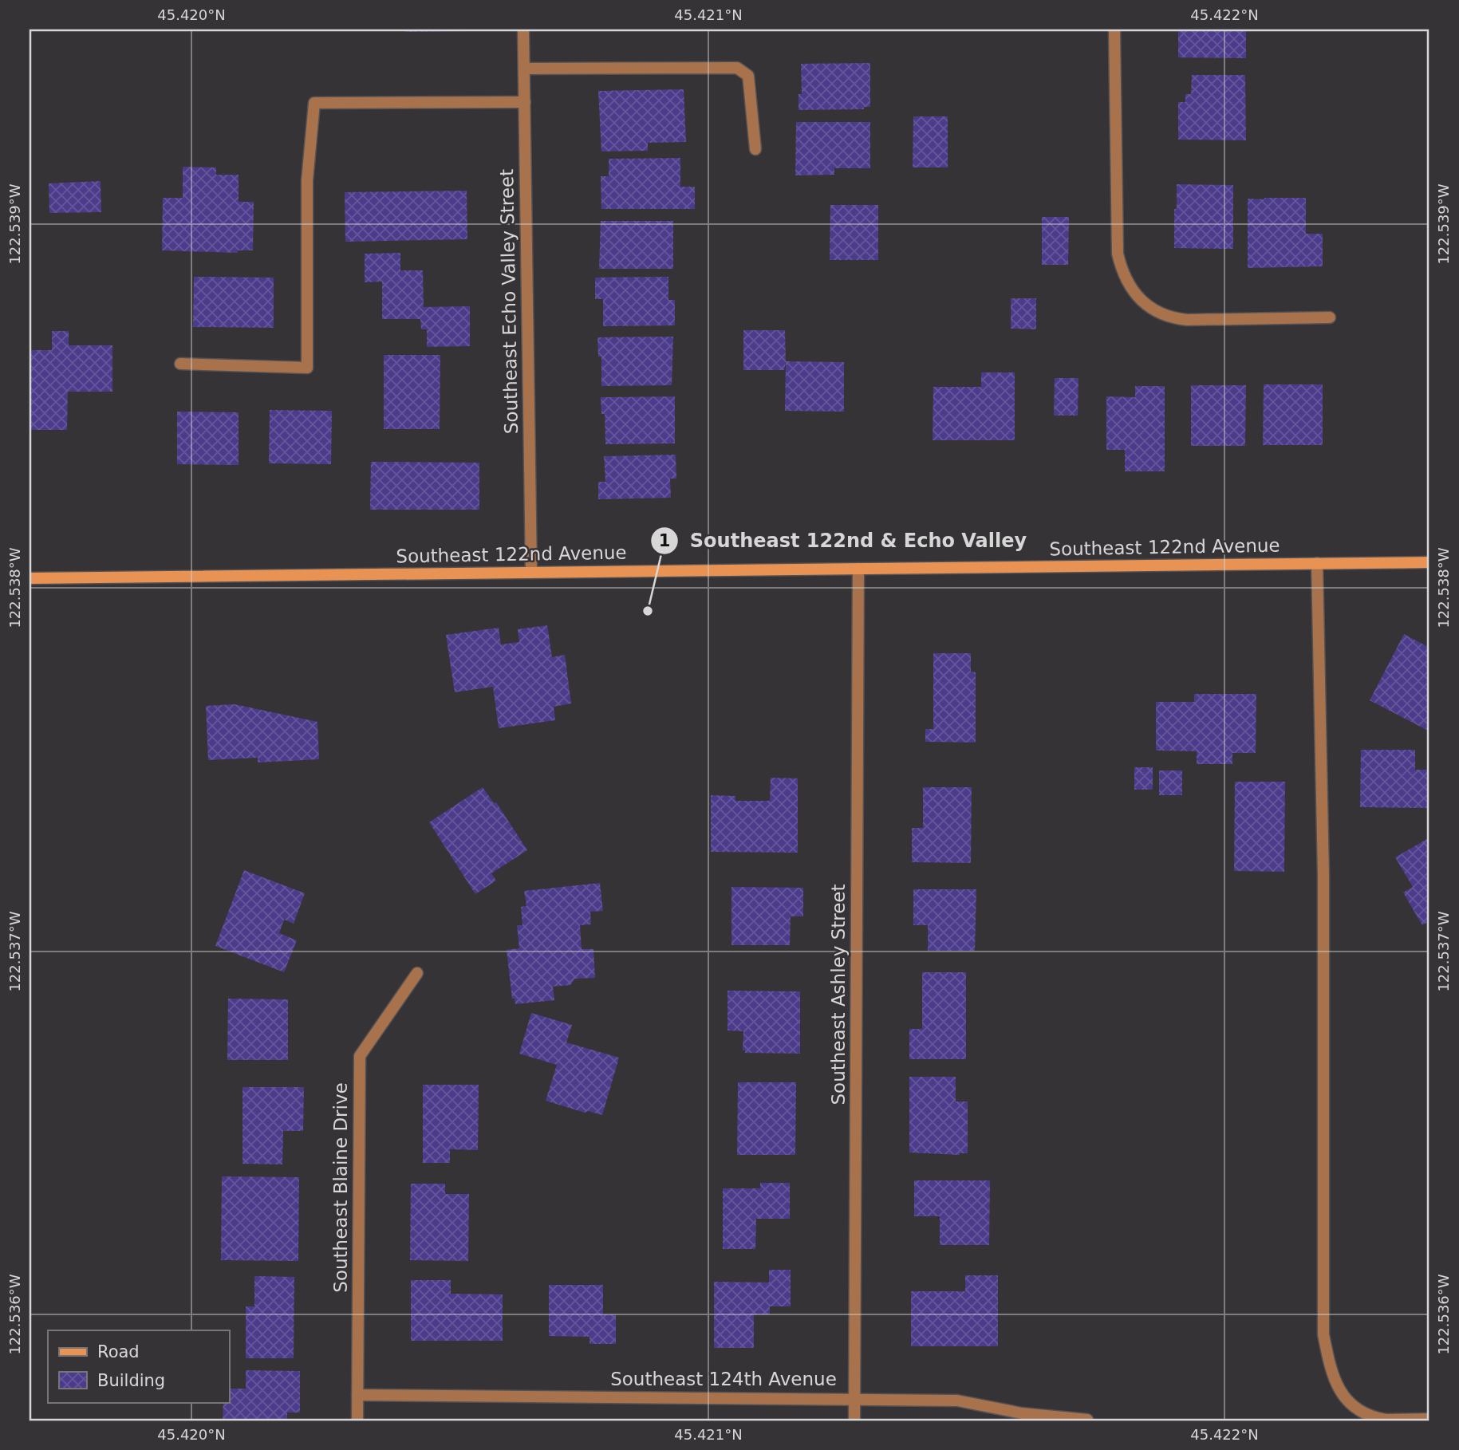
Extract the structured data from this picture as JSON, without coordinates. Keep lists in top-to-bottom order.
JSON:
{
  "streets": {
    "main road": ["Southeast 122nd Avenue"],
    "street": [
      "Southeast Echo Valley Street",
      "Southeast Ashley Street",
      "Southeast Blaine Drive",
      "Southeast 124th Avenue"
    ]
  },
  "crossings": [
    ["Southeast Echo Valley Street", "Southeast 122nd Avenue"],
    ["Southeast 122nd Avenue", "Southeast Ashley Street"],
    ["Southeast Ashley Street", "Southeast 124th Avenue"],
    ["Southeast Blaine Drive", "Southeast 124th Avenue"]
  ],
  "places": ["Southeast 122nd & Echo Valley"],
  "legend": ["Road", "Building"],
  "coordinates": [
    "45.420°N",
    "45.421°N",
    "45.422°N",
    "122.539°W",
    "122.538°W",
    "122.537°W",
    "122.536°W"
  ]
}
